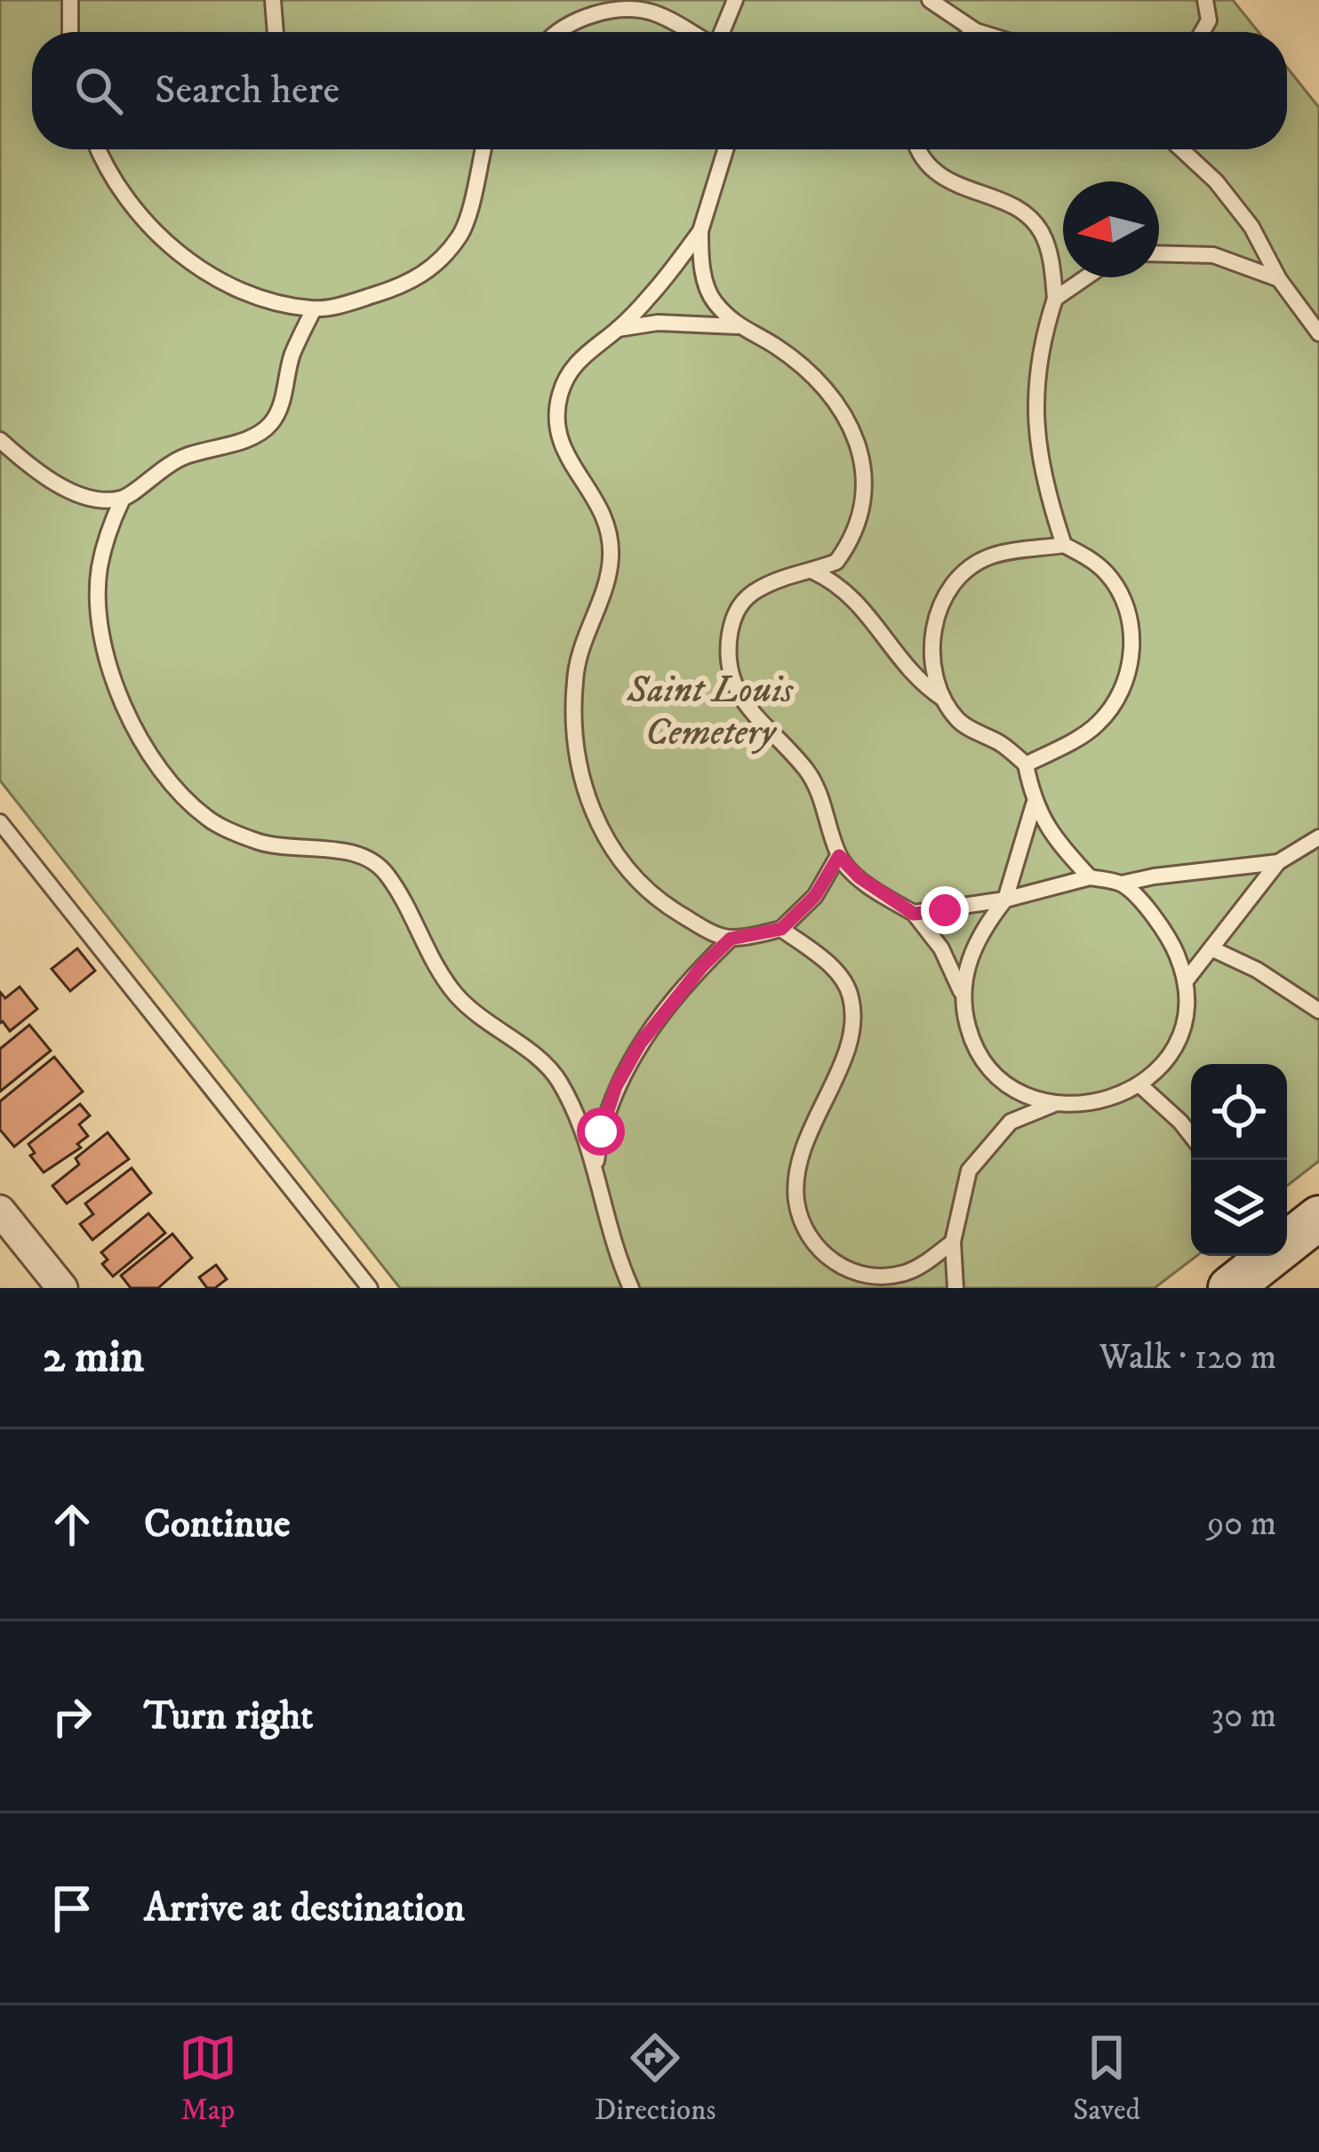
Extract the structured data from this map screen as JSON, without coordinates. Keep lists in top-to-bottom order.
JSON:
{
  "parks": ["Saint Louis Cemetery"],
  "north": "left",
  "page": {
    "search": "Search here",
    "heading": ["2 min", "Walk · 120 m"],
    "list": [
      ["Continue", "90 m"],
      ["Turn right", "30 m"],
      "Arrive at destination"
    ],
    "nav": ["Map", "Directions", "Saved"]
  }
}
